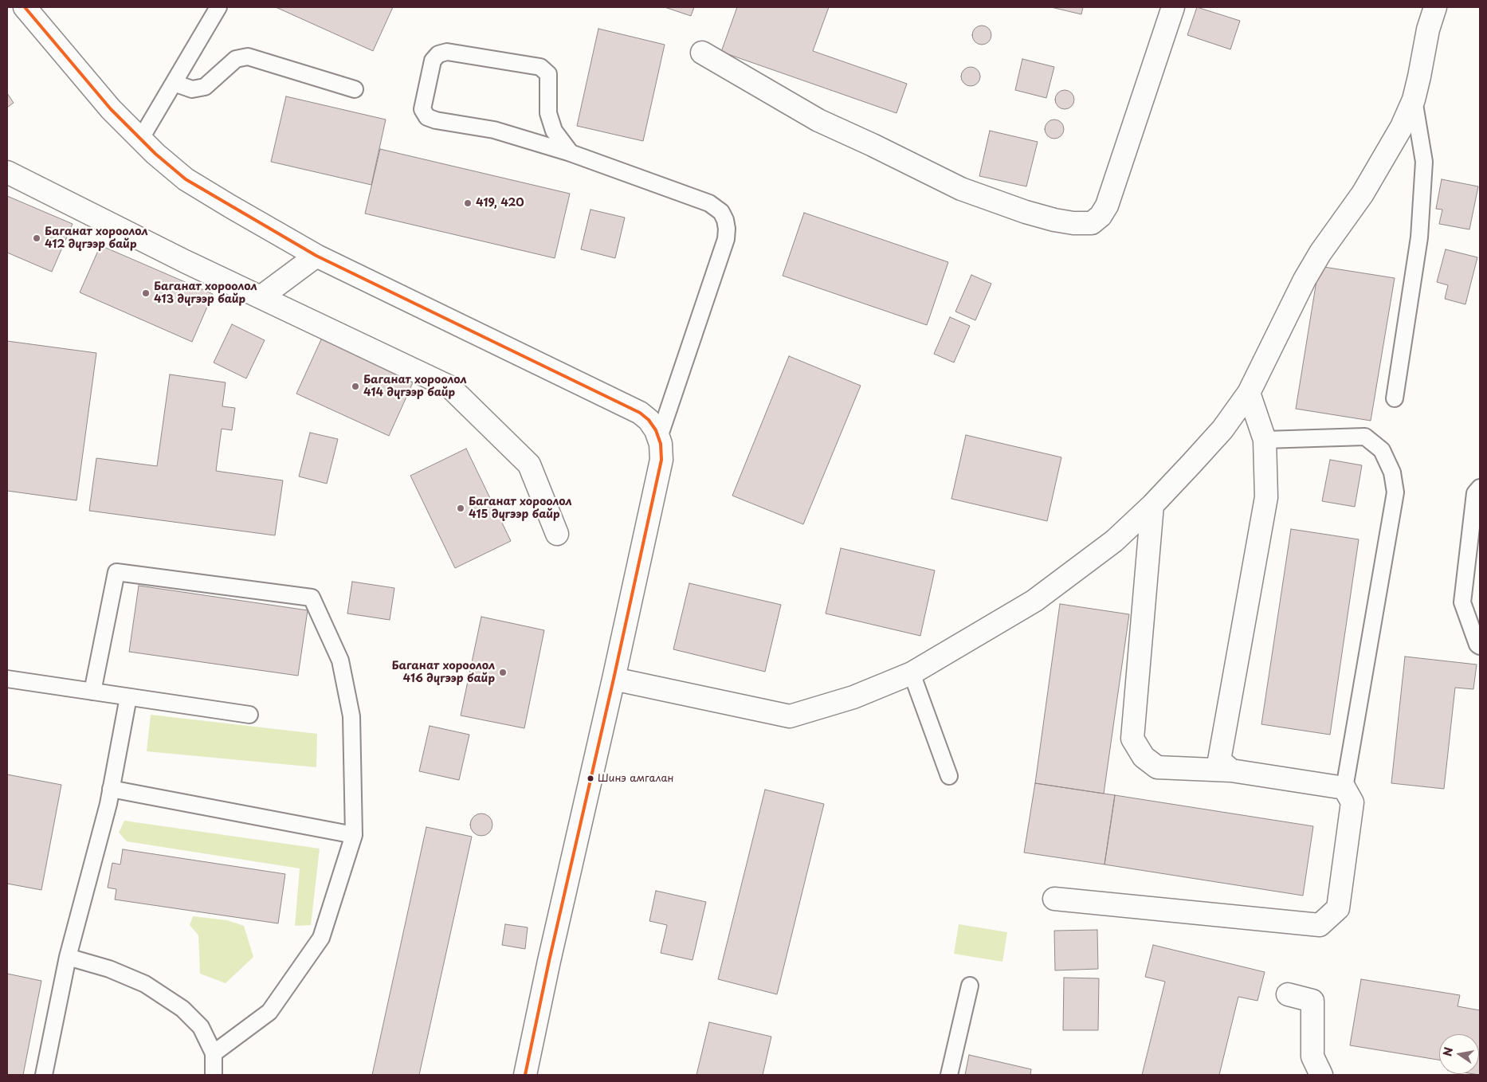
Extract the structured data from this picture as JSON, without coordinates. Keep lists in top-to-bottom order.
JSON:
{
  "places": [
    "419, 420",
    "Баганат хороолол 412 дүгээр байр",
    "Баганат хороолол 413 дүгээр байр",
    "Баганат хороолол 414 дүгээр байр",
    "Баганат хороолол 415 дүгээр байр",
    "Баганат хороолол 416 дүгээр байр",
    "Шинэ амгалан"
  ],
  "north": "left"
}
